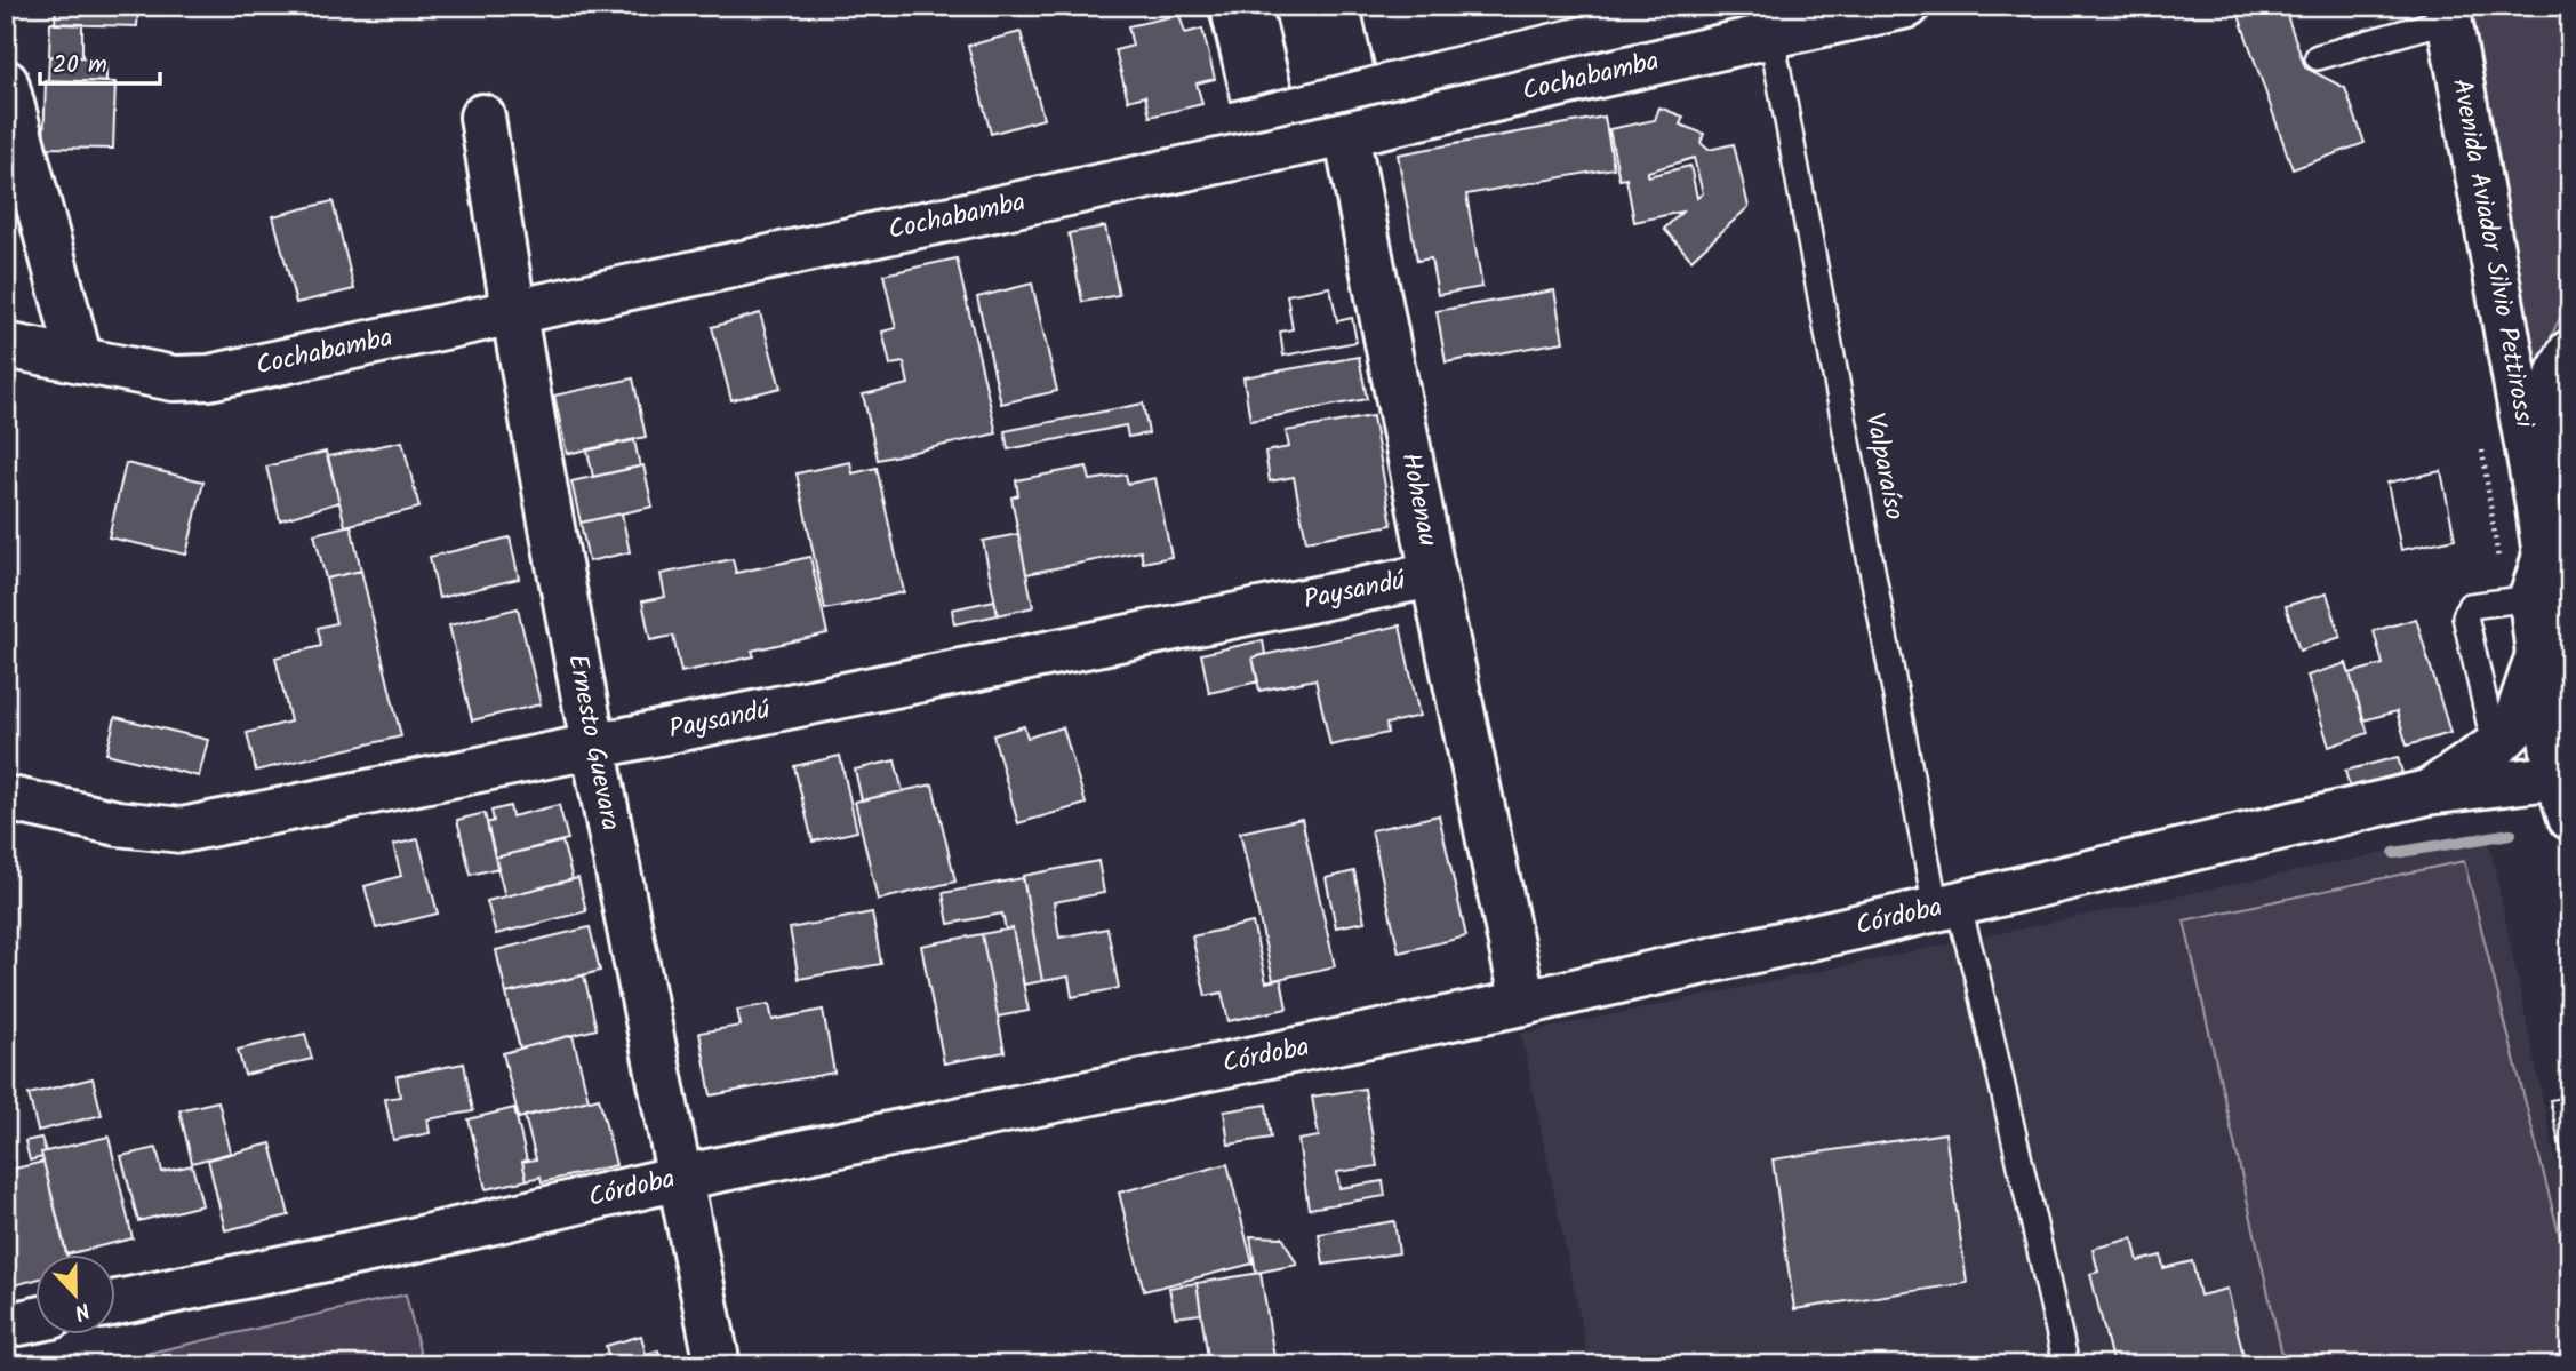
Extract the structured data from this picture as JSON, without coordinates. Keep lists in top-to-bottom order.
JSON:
{
  "streets": {
    "main road": [
      "Cochabamba",
      "Avenida Aviador Silvio Pettirossi",
      "Hohenau",
      "Paysandú",
      "Ernesto Guevara",
      "Córdoba"
    ],
    "lane": ["Valparaíso"]
  },
  "crossings": [
    ["Cochabamba", "Valparaíso"],
    ["Cochabamba", "Hohenau"],
    ["Cochabamba", "Ernesto Guevara"],
    ["Valparaíso", "Córdoba"],
    ["Hohenau", "Paysandú"],
    ["Hohenau", "Córdoba"],
    ["Paysandú", "Ernesto Guevara"],
    ["Ernesto Guevara", "Córdoba"]
  ],
  "scale_bar": "20 m",
  "north": "bottom"
}
